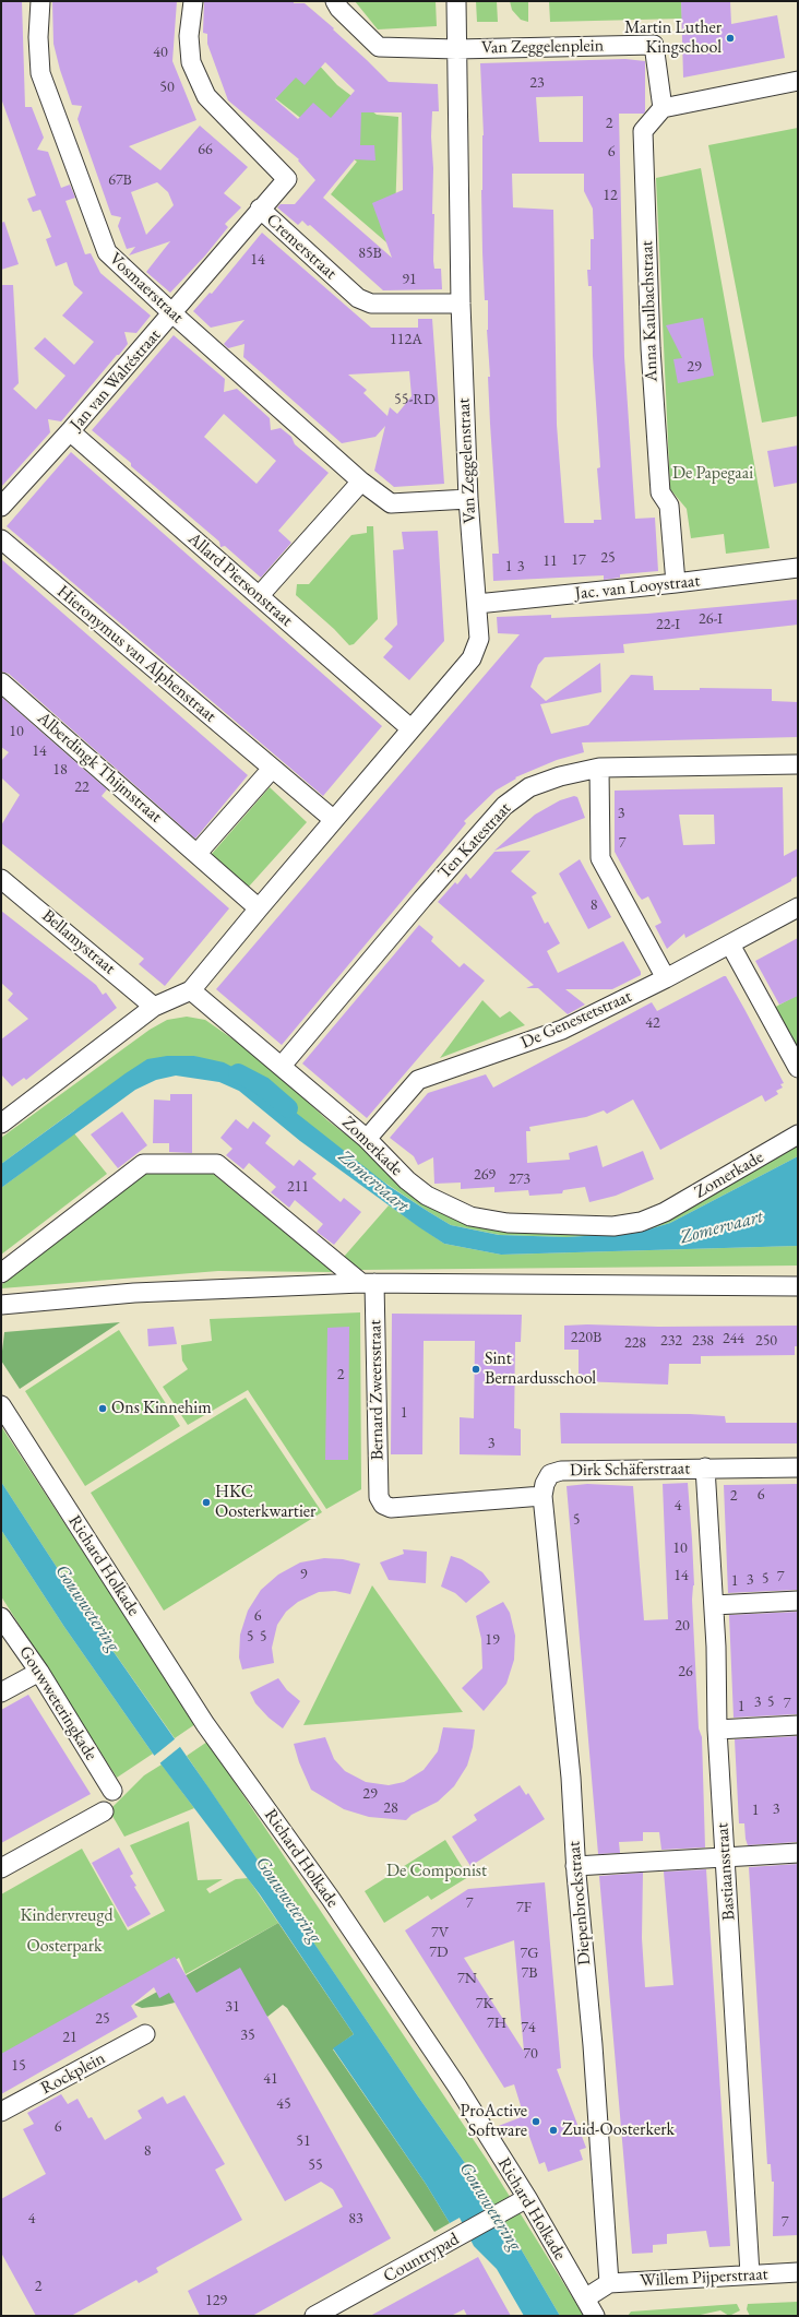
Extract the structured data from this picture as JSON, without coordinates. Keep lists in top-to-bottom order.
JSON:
{
  "streets": {
    "street": [
      "Van Zeggelenplein",
      "Cremerstraat",
      "Vosmaerstraat",
      "Anna Kaulbachstraat",
      "Jan van Walréstraat",
      "Van Zeggelenstraat",
      "Allard Piersonstraat",
      "Jac. van Looystraat",
      "Hieronymus van Alphenstraat",
      "Alberdingk Thijmstraat",
      "Ten Katestraat",
      "Bellamystraat",
      "De Genestetstraat",
      "Zomerkade",
      "Bernard Zweersstraat",
      "Dirk Schäferstraat",
      "Richard Holkade",
      "Gouwweteringkade",
      "Bastiaansstraat",
      "Diepenbrockstraat",
      "Rockplein",
      "Countrypad",
      "Willem Pijperstraat"
    ]
  },
  "crossings": [
    ["Van Zeggelenplein", "Anna Kaulbachstraat"],
    ["Van Zeggelenplein", "Van Zeggelenstraat"],
    ["Cremerstraat", "Jan van Walréstraat"],
    ["Cremerstraat", "Van Zeggelenstraat"],
    ["Vosmaerstraat", "Jan van Walréstraat"],
    ["Vosmaerstraat", "Van Zeggelenstraat"],
    ["Anna Kaulbachstraat", "Jac. van Looystraat"],
    ["Jan van Walréstraat", "Allard Piersonstraat"],
    ["Van Zeggelenstraat", "Allard Piersonstraat"],
    ["Van Zeggelenstraat", "Jac. van Looystraat"],
    ["Van Zeggelenstraat", "Zomerkade"],
    ["Ten Katestraat", "Zomerkade"],
    ["De Genestetstraat", "Zomerkade"],
    ["Bernard Zweersstraat", "Dirk Schäferstraat"],
    ["Bernard Zweersstraat", "Diepenbrockstraat"],
    ["Dirk Schäferstraat", "Bastiaansstraat"],
    ["Dirk Schäferstraat", "Diepenbrockstraat"],
    ["Richard Holkade", "Countrypad"],
    ["Bastiaansstraat", "Willem Pijperstraat"],
    ["Diepenbrockstraat", "Willem Pijperstraat"]
  ],
  "water": ["Zomervaart", "Gouwwetering"],
  "parks": [
    "De Papegaai",
    "De Componist",
    "Kindervreugd",
    "Oosterpark"
  ],
  "places": [
    "Martin Luther Kingschool",
    "Sint Bernardusschool",
    "Ons Kinnehim",
    "HKC Oosterkwartier",
    "ProActive Software",
    "Zuid-Oosterkerk"
  ],
  "house_numbers": [
    "40",
    "23",
    "50",
    "2",
    "66",
    "6",
    "67B",
    "12",
    "85B",
    "14",
    "91",
    "112A",
    "29",
    "55-RD",
    "25",
    "17",
    "11",
    "1",
    "3",
    "26-I",
    "22-I",
    "10",
    "14",
    "18",
    "22",
    "3",
    "7",
    "8",
    "42",
    "269",
    "273",
    "211",
    "220B",
    "244",
    "232",
    "238",
    "250",
    "228",
    "2",
    "1",
    "3",
    "6",
    "2",
    "4",
    "5",
    "10",
    "9",
    "14",
    "7",
    "5",
    "3",
    "1",
    "6",
    "20",
    "5",
    "5",
    "19",
    "26",
    "3",
    "5",
    "7",
    "1",
    "29",
    "28",
    "3",
    "1",
    "7",
    "7F",
    "7V",
    "7D",
    "7G",
    "7B",
    "7N",
    "7K",
    "31",
    "25",
    "7H",
    "74",
    "35",
    "21",
    "70",
    "15",
    "41",
    "45",
    "6",
    "51",
    "8",
    "55",
    "4",
    "83",
    "7",
    "2",
    "129"
  ]
}
